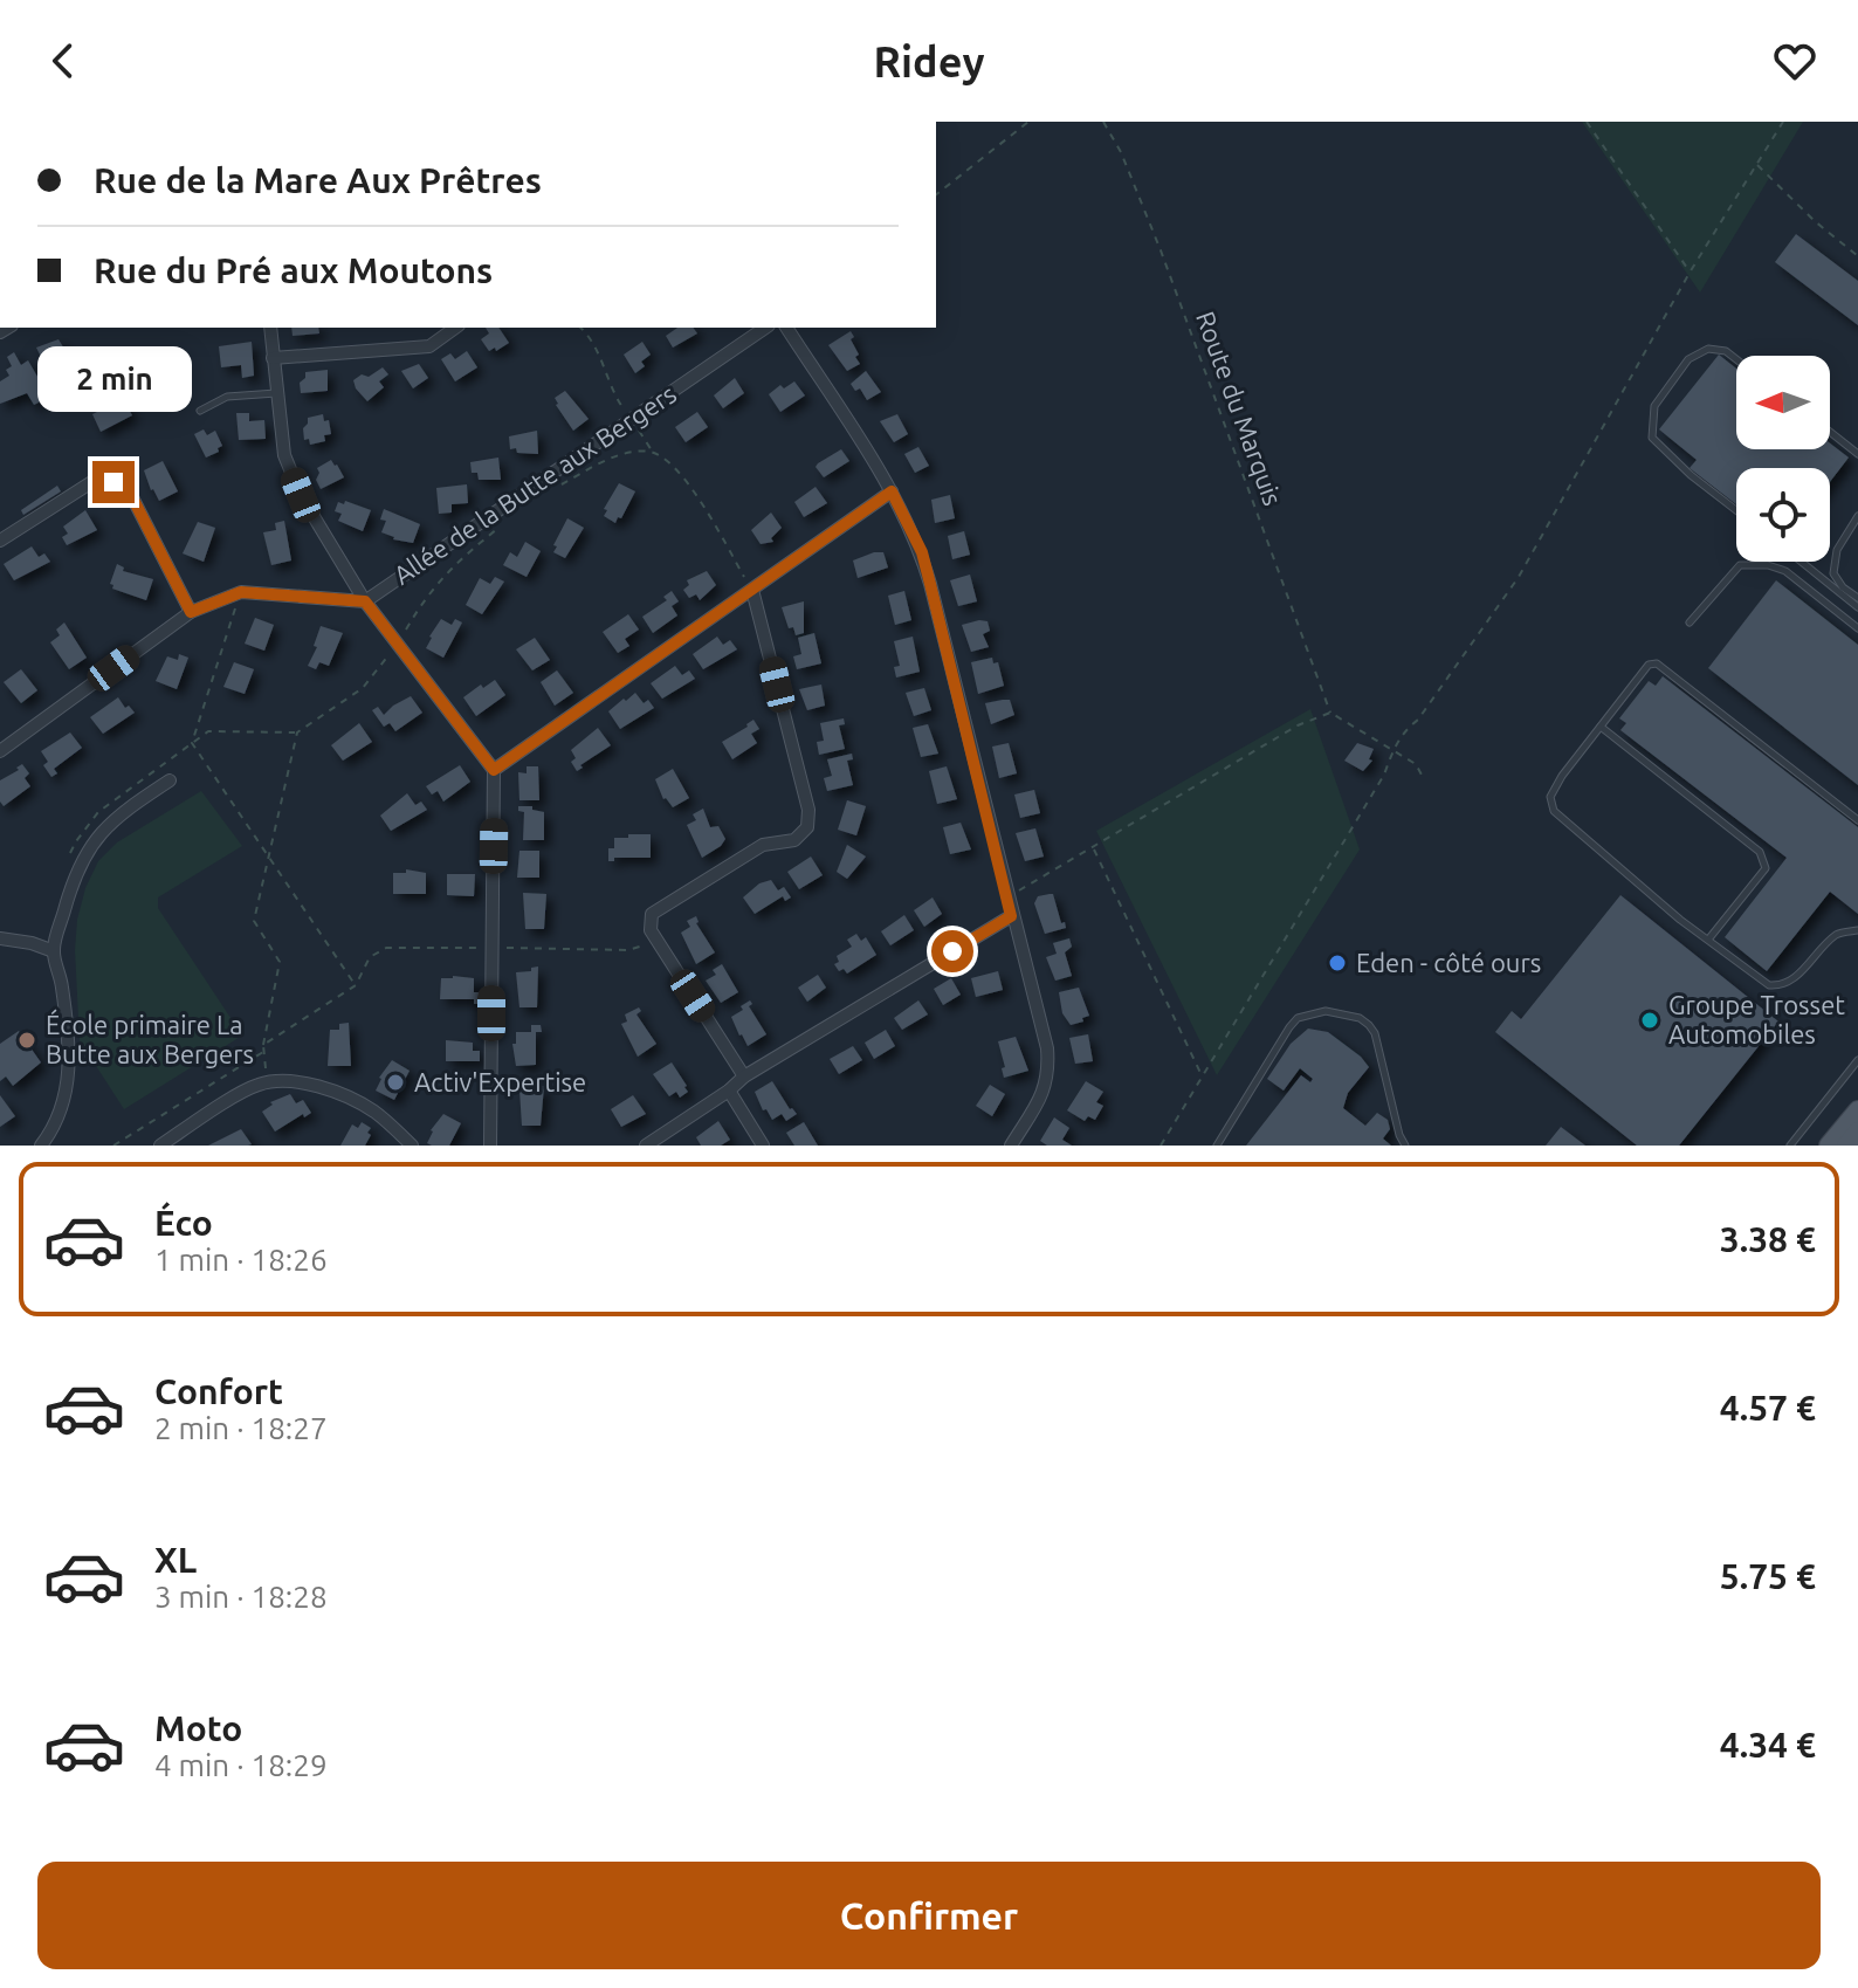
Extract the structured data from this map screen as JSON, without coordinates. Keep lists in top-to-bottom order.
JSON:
{
  "streets": {
    "street": ["Allée de la Butte aux Bergers"],
    "path": ["Route du Marquis"]
  },
  "places": [
    "Eden - côté ours",
    "Groupe Trosset Automobiles",
    "École primaire La Butte aux Bergers",
    "Activ'Expertise"
  ],
  "north": "left",
  "page": {
    "header": "Ridey",
    "banner": ["Rue de la Mare Aux Prêtres", "Rue du Pré aux Moutons"],
    "bubble": "2 min",
    "list": [
      {
        "name": "Éco",
        "note": "1 min · 18:26",
        "value": "3.38 €"
      },
      {
        "name": "Confort",
        "note": "2 min · 18:27",
        "value": "4.57 €"
      },
      {
        "name": "XL",
        "note": "3 min · 18:28",
        "value": "5.75 €"
      },
      {
        "name": "Moto",
        "note": "4 min · 18:29",
        "value": "4.34 €"
      }
    ],
    "buttons": "Confirmer"
  }
}
